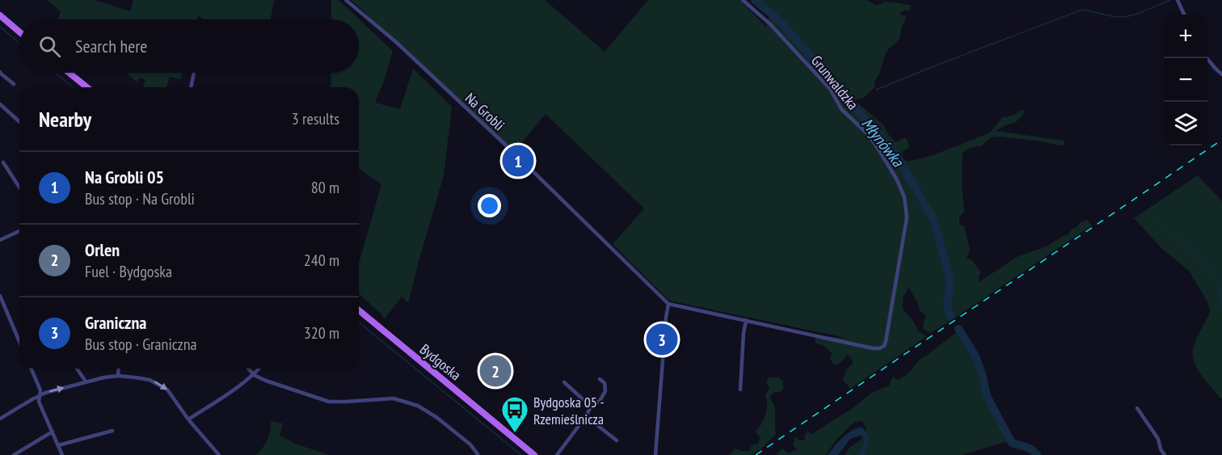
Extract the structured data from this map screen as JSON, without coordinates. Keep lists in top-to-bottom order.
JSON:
{
  "streets": {
    "main road": ["Bydgoska"],
    "street": ["Grunwaldzka", "Na Grobli"]
  },
  "water": ["Młynówka"],
  "places": {
    "bus stop": ["Bydgoska 05 - Rzemieślnicza"]
  },
  "page": {
    "map_buttons": ["+", "−"],
    "search": "Search here",
    "heading": ["Nearby", "3 results"],
    "pins": ["1", "3", "2"],
    "list": [
      {
        "mark": "1",
        "name": "Na Grobli 05",
        "note": "Bus stop · Na Grobli",
        "value": "80 m"
      },
      {
        "mark": "2",
        "name": "Orlen",
        "note": "Fuel · Bydgoska",
        "value": "240 m"
      },
      {
        "mark": "3",
        "name": "Graniczna",
        "note": "Bus stop · Graniczna",
        "value": "320 m"
      }
    ]
  }
}
